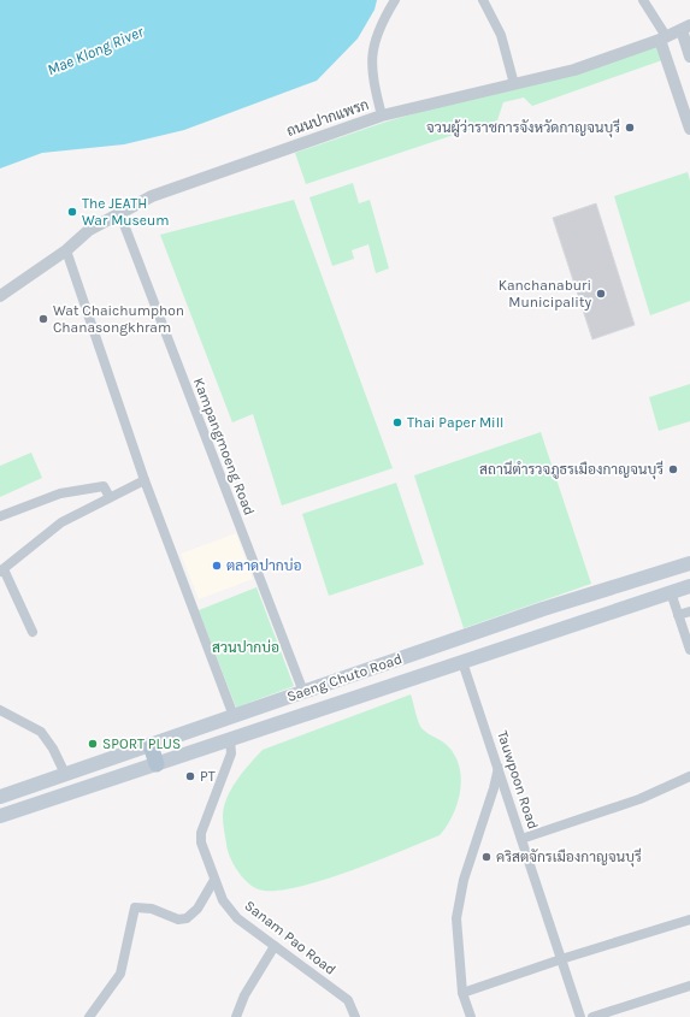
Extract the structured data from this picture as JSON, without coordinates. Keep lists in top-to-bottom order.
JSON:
{
  "streets": {
    "main road": ["Saeng Chuto Road"],
    "street": [
      "ถนนปากแพรก",
      "Kampangmoeng Road",
      "Tauwpoon Road",
      "Sanam Pao Road"
    ]
  },
  "crossings": [
    ["ถนนปากแพรก", "Kampangmoeng Road"],
    ["Kampangmoeng Road", "Saeng Chuto Road"],
    ["Saeng Chuto Road", "Tauwpoon Road"],
    ["Saeng Chuto Road", "Sanam Pao Road"]
  ],
  "water": ["Mae Klong River"],
  "parks": ["สวนปากบ่อ"],
  "places": [
    "จวนผู้ว่าราชการจังหวัดกาญจนบุรี",
    "The JEATH War Museum",
    "Kanchanaburi Municipality",
    "Wat Chaichumphon Chanasongkhram",
    "Thai Paper Mill",
    "สถานีตำรวจภูธรเมืองกาญจนบุรี",
    "ตลาดปากบ่อ",
    "SPORT PLUS",
    "PT",
    "คริสตจักรเมืองกาญจนบุรี"
  ]
}
